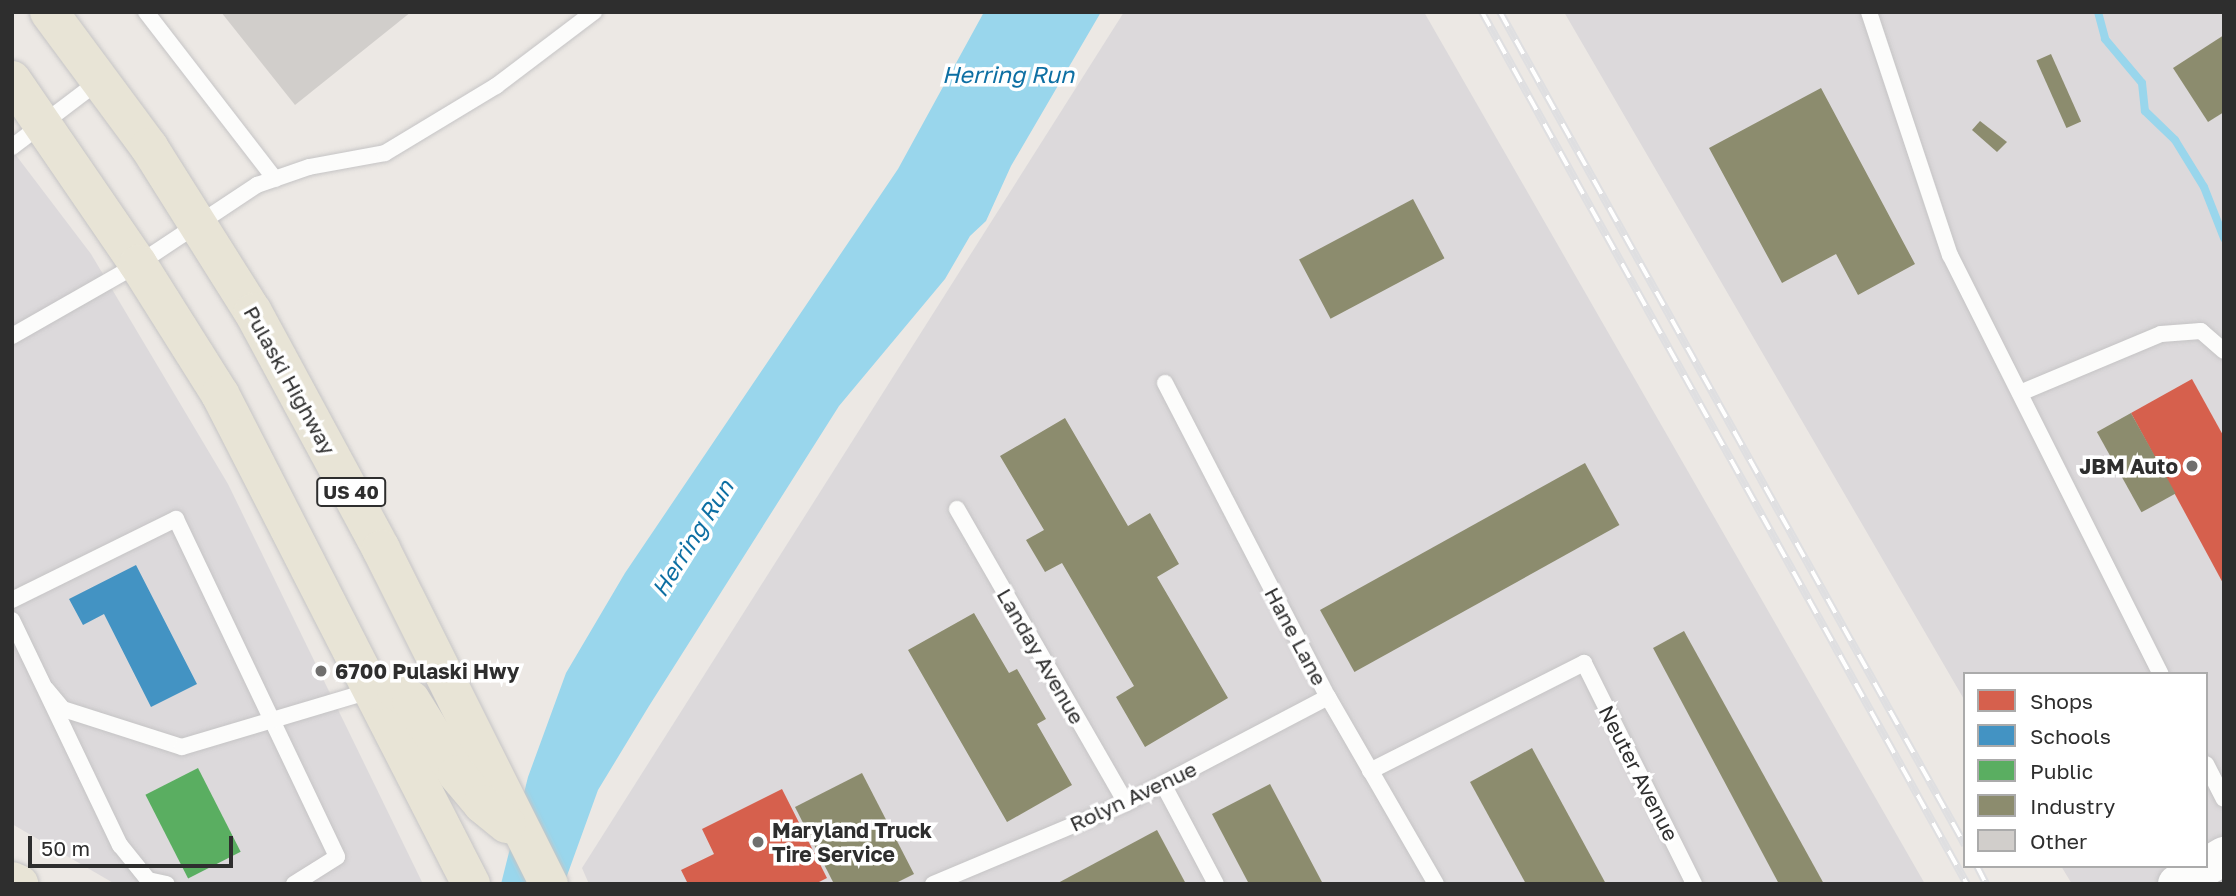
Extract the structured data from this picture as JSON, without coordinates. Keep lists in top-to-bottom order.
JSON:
{
  "streets": {
    "main road": ["Pulaski Highway", "US 40"],
    "lane": [
      "Hane Lane",
      "Landay Avenue",
      "Neuter Avenue",
      "Rolyn Avenue"
    ]
  },
  "crossings": [
    ["Hane Lane", "Neuter Avenue"],
    ["Hane Lane", "Rolyn Avenue"],
    ["Landay Avenue", "Rolyn Avenue"]
  ],
  "water": ["Herring Run"],
  "places": ["JBM Auto", "6700 Pulaski Hwy", "Maryland Truck Tire Service"],
  "legend": [
    "Shops",
    "Schools",
    "Public",
    "Industry",
    "Other"
  ],
  "scale_bar": "50 m"
}
